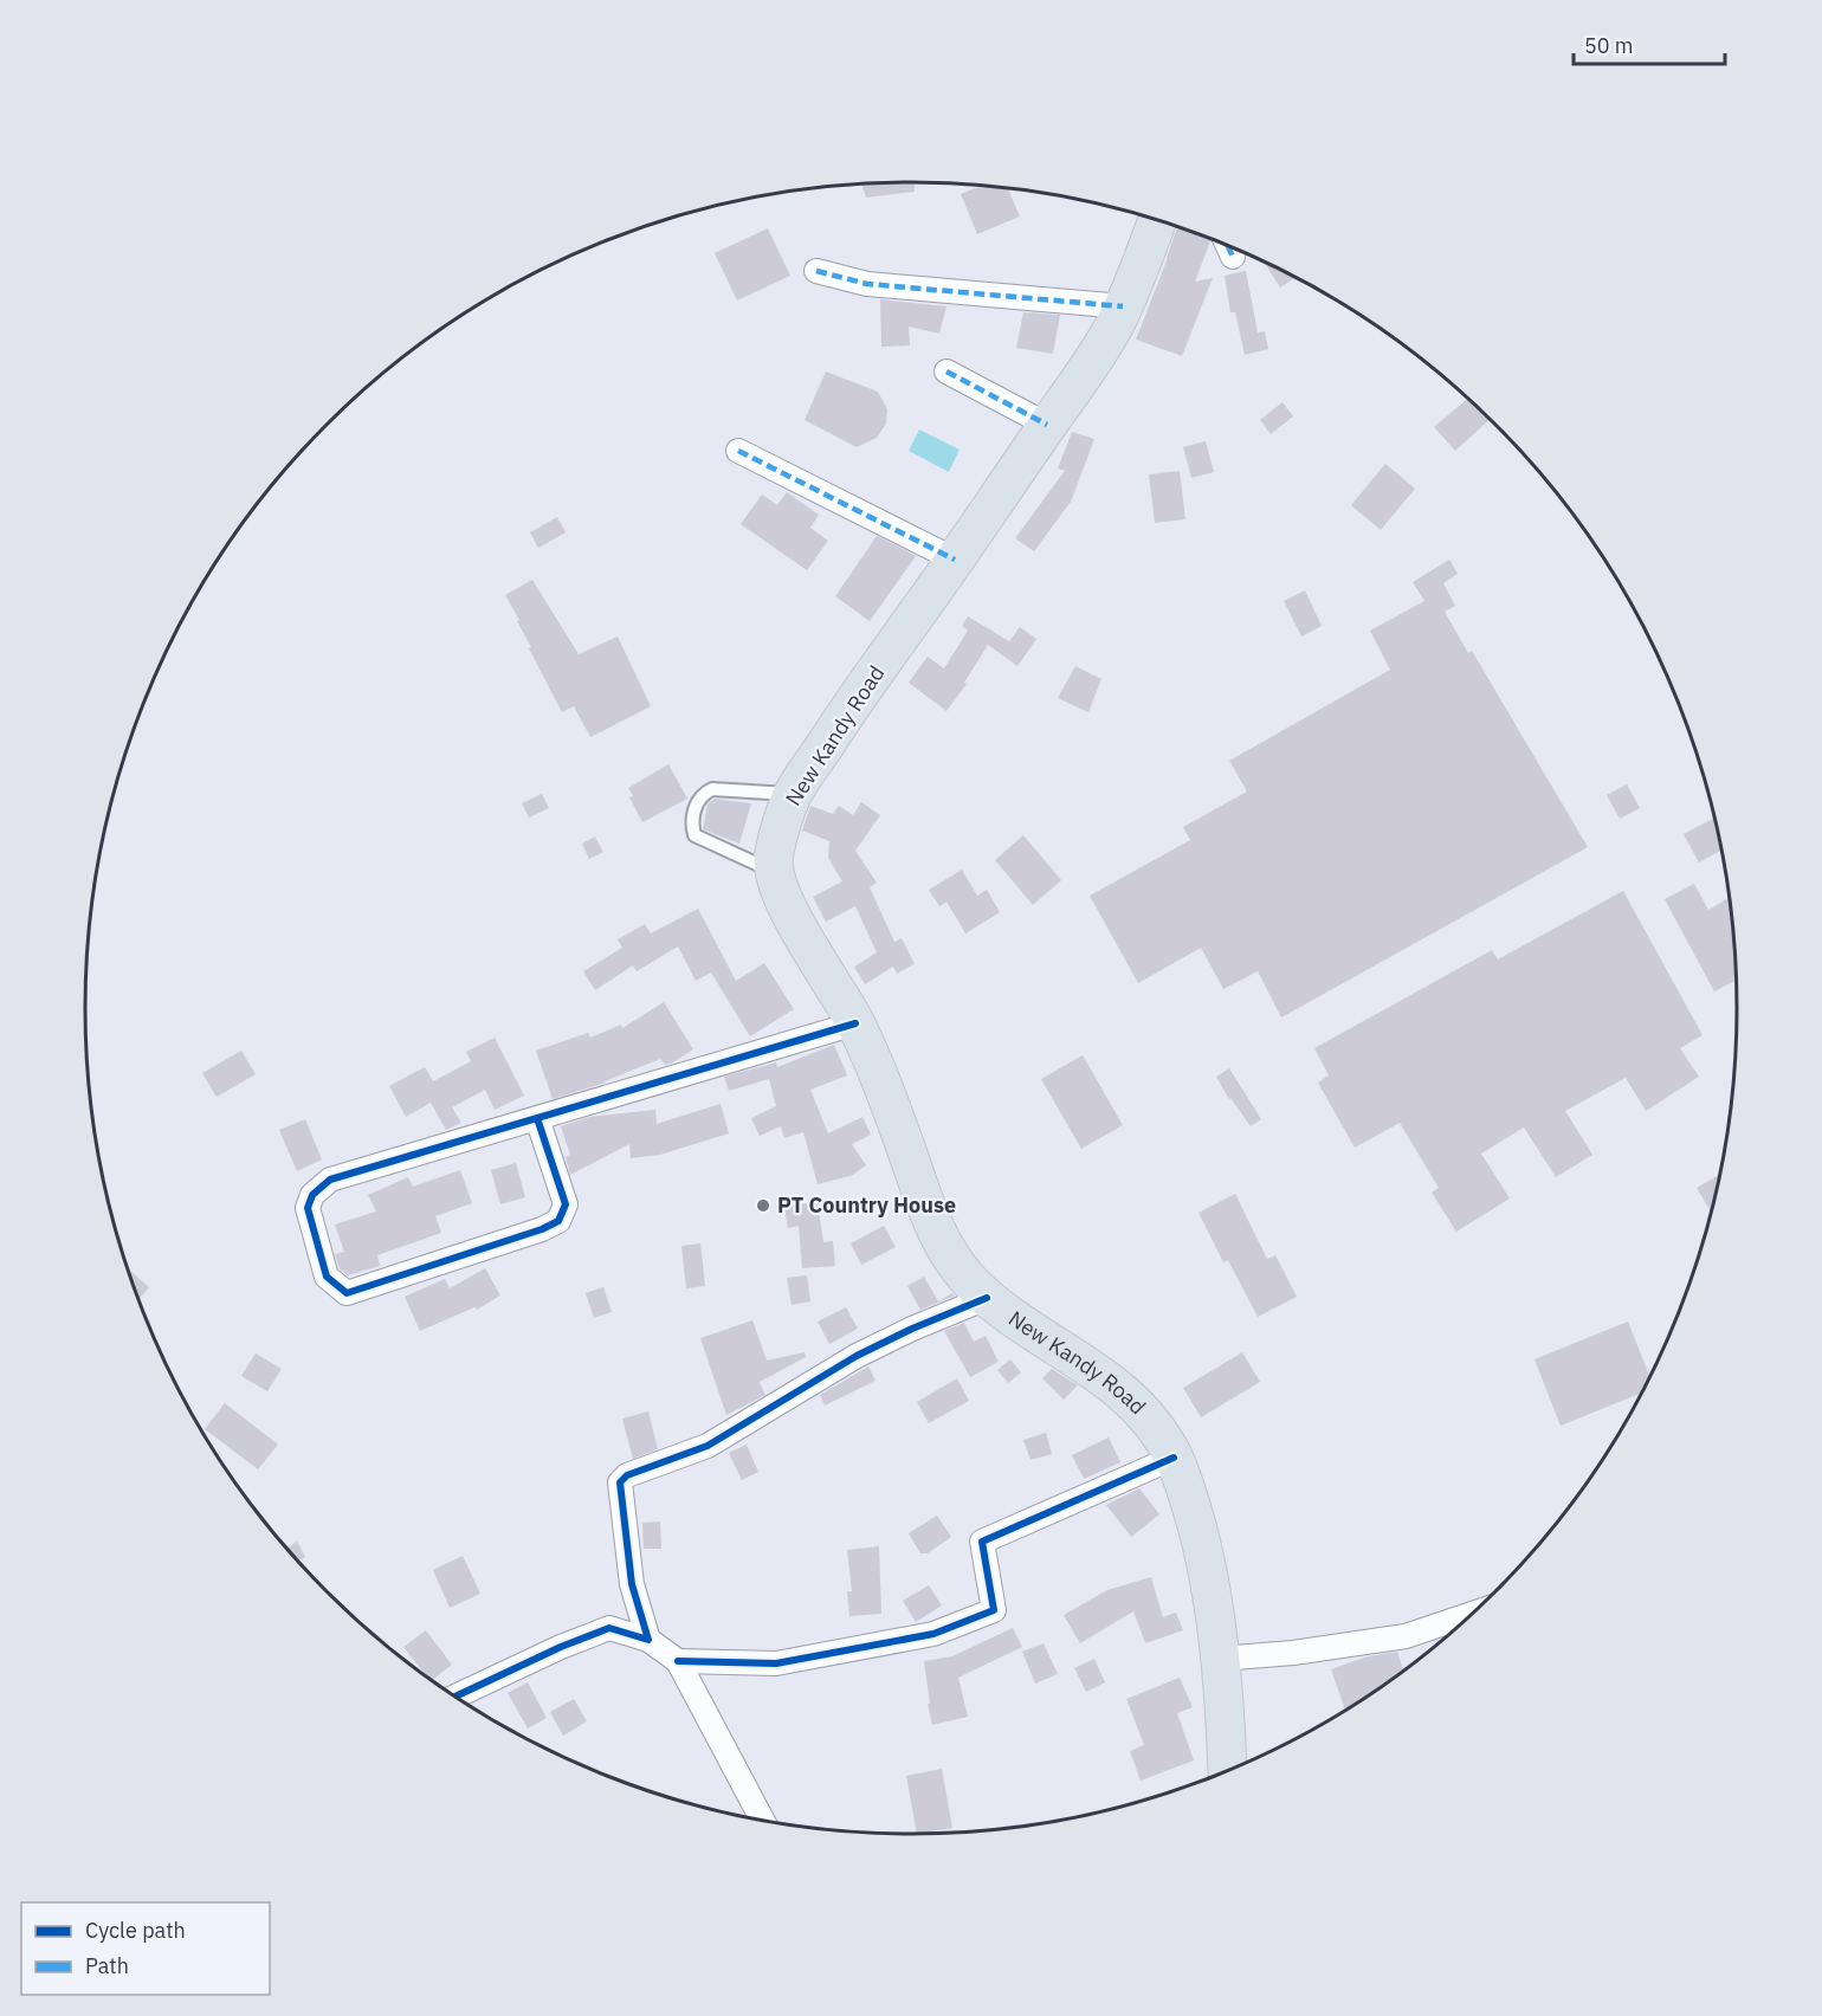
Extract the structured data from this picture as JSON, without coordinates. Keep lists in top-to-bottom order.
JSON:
{
  "streets": {
    "main road": ["New Kandy Road"]
  },
  "places": ["PT Country House"],
  "legend": ["Cycle path", "Path"],
  "scale_bar": "50 m"
}
